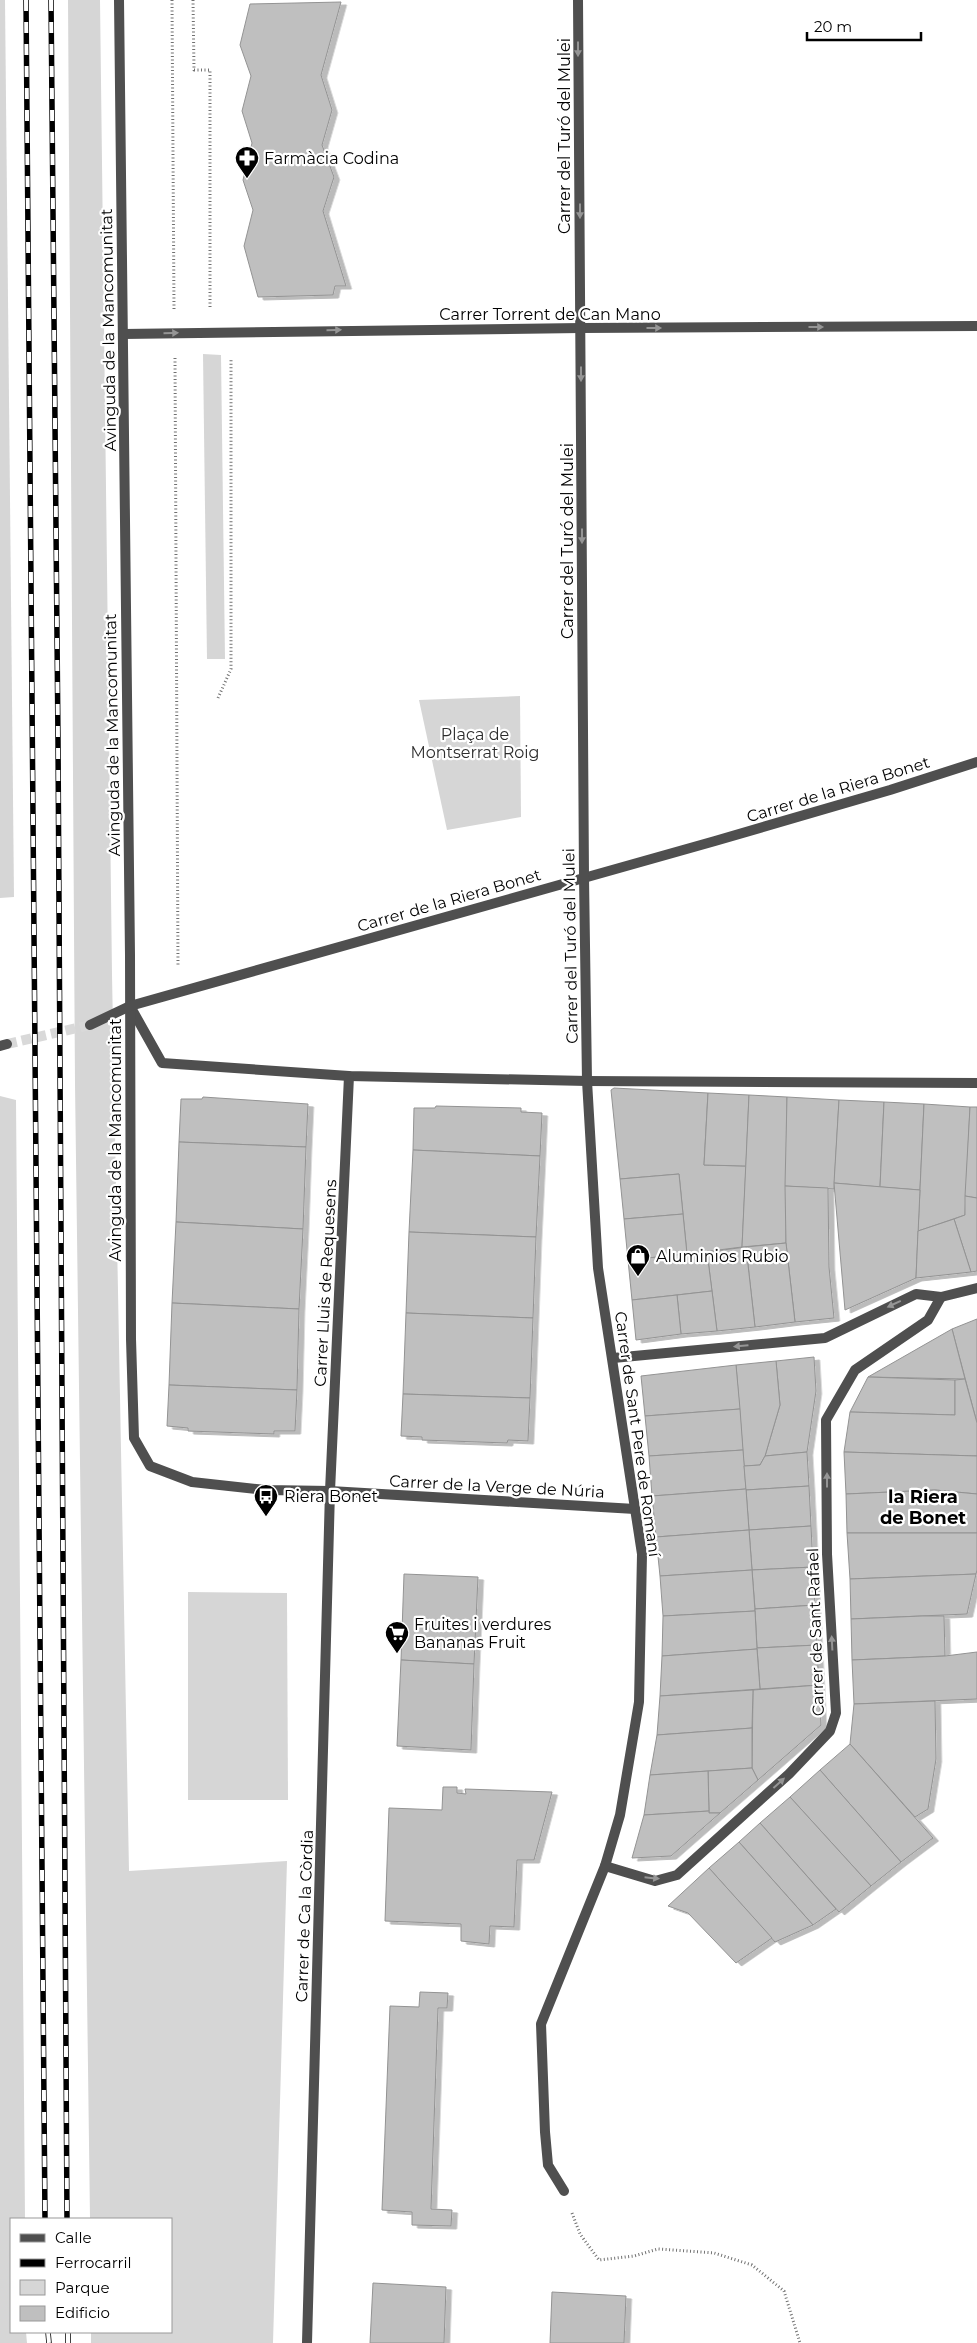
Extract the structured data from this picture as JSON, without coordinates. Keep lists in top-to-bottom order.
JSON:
{
  "streets": {
    "street": [
      "Carrer del Turó del Mulei",
      "Carrer Torrent de Can Mano",
      "Avinguda de la Mancomunitat",
      "Carrer de la Riera Bonet",
      "Carrer Lluis de Requesens",
      "Carrer de Sant Pere de Romaní",
      "Carrer de la Verge de Núria",
      "Carrer de Sant Rafael",
      "Carrer de Ca la Còrdia"
    ]
  },
  "crossings": [
    ["Carrer del Turó del Mulei", "Carrer Torrent de Can Mano"],
    ["Carrer del Turó del Mulei", "Carrer de la Riera Bonet"],
    ["Carrer del Turó del Mulei", "Carrer de Sant Pere de Romaní"],
    ["Carrer Torrent de Can Mano", "Avinguda de la Mancomunitat"],
    ["Avinguda de la Mancomunitat", "Carrer de la Riera Bonet"],
    ["Avinguda de la Mancomunitat", "Carrer de la Verge de Núria"],
    ["Carrer Lluis de Requesens", "Carrer de la Verge de Núria"],
    ["Carrer Lluis de Requesens", "Carrer de Ca la Còrdia"],
    ["Carrer de Sant Pere de Romaní", "Carrer de la Verge de Núria"],
    ["Carrer de Sant Pere de Romaní", "Carrer de Sant Rafael"],
    ["Carrer de la Verge de Núria", "Carrer de Ca la Còrdia"]
  ],
  "one_way": ["Carrer del Turó del Mulei", "Carrer Torrent de Can Mano", "Carrer de Sant Rafael"],
  "districts": ["la Riera de Bonet"],
  "parks": ["Plaça de Montserrat Roig"],
  "places": {
    "pharmacy": ["Farmàcia Codina"],
    "shop": ["Aluminios Rubio"],
    "bus stop": ["Riera Bonet"],
    "supermarket": ["Fruites i verdures Bananas Fruit"]
  },
  "legend": [
    "Calle",
    "Ferrocarril",
    "Parque",
    "Edificio"
  ],
  "scale_bar": "20 m"
}
